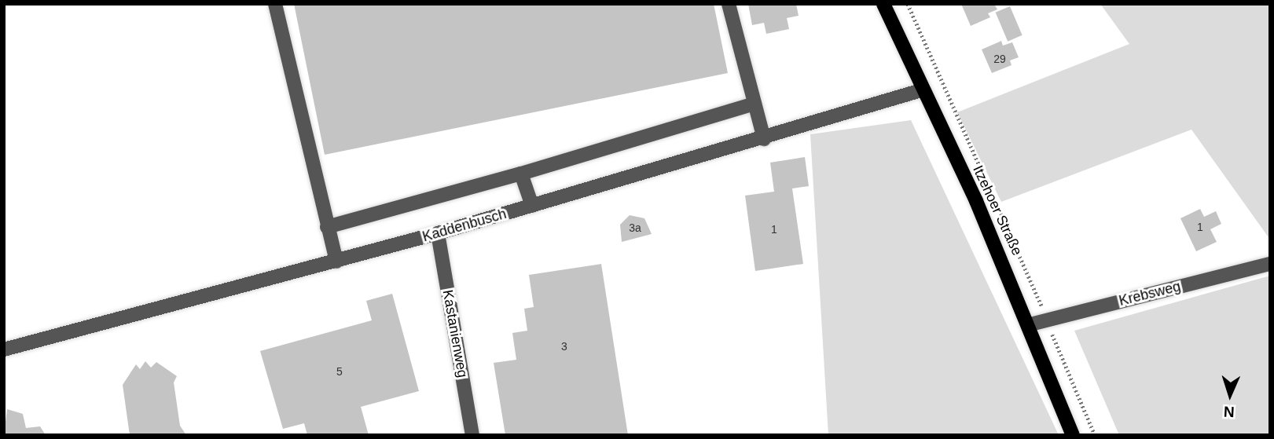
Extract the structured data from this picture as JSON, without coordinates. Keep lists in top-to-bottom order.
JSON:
{
  "streets": {
    "main road": ["Itzehoer Straße"],
    "street": ["Kaddenbusch", "Krebsweg", "Kastanienweg"]
  },
  "crossings": [
    ["Itzehoer Straße", "Kaddenbusch"],
    ["Itzehoer Straße", "Krebsweg"],
    ["Kaddenbusch", "Kastanienweg"]
  ],
  "house_numbers": [
    "29",
    "1",
    "3a",
    "1",
    "3",
    "5"
  ],
  "north": "bottom"
}
